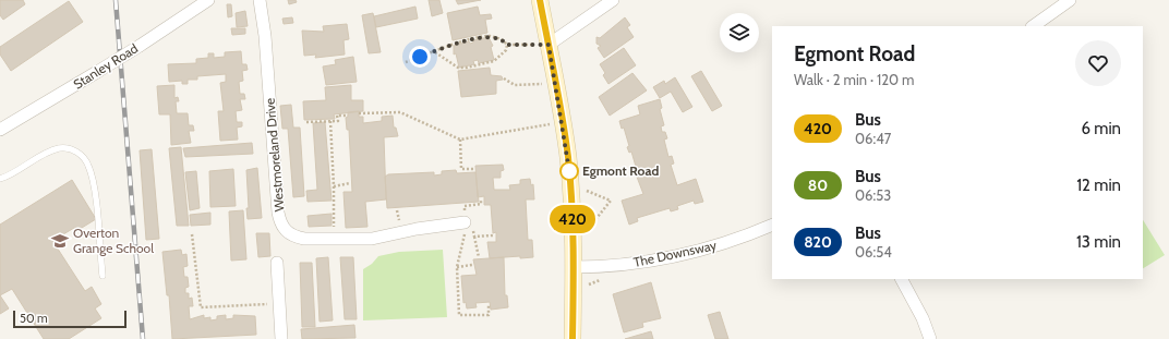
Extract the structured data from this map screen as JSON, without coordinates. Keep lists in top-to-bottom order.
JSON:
{
  "streets": {
    "street": ["Stanley Road", "Westmoreland Drive", "The Downsway"]
  },
  "places": {
    "other": ["Egmont Road"],
    "school or university": ["Overton Grange School"]
  },
  "lines": ["bus line 420"],
  "scale_bar": "50 m",
  "page": {
    "on_map": "420",
    "heading": ["Egmont Road", "Walk · 2 min · 120 m"],
    "list": [
      {
        "mark": "420",
        "name": "Bus",
        "note": "06:47",
        "value": "6 min"
      },
      {
        "mark": "80",
        "name": "Bus",
        "note": "06:53",
        "value": "12 min"
      },
      {
        "mark": "820",
        "name": "Bus",
        "note": "06:54",
        "value": "13 min"
      }
    ],
    "scale": "50 m"
  }
}
